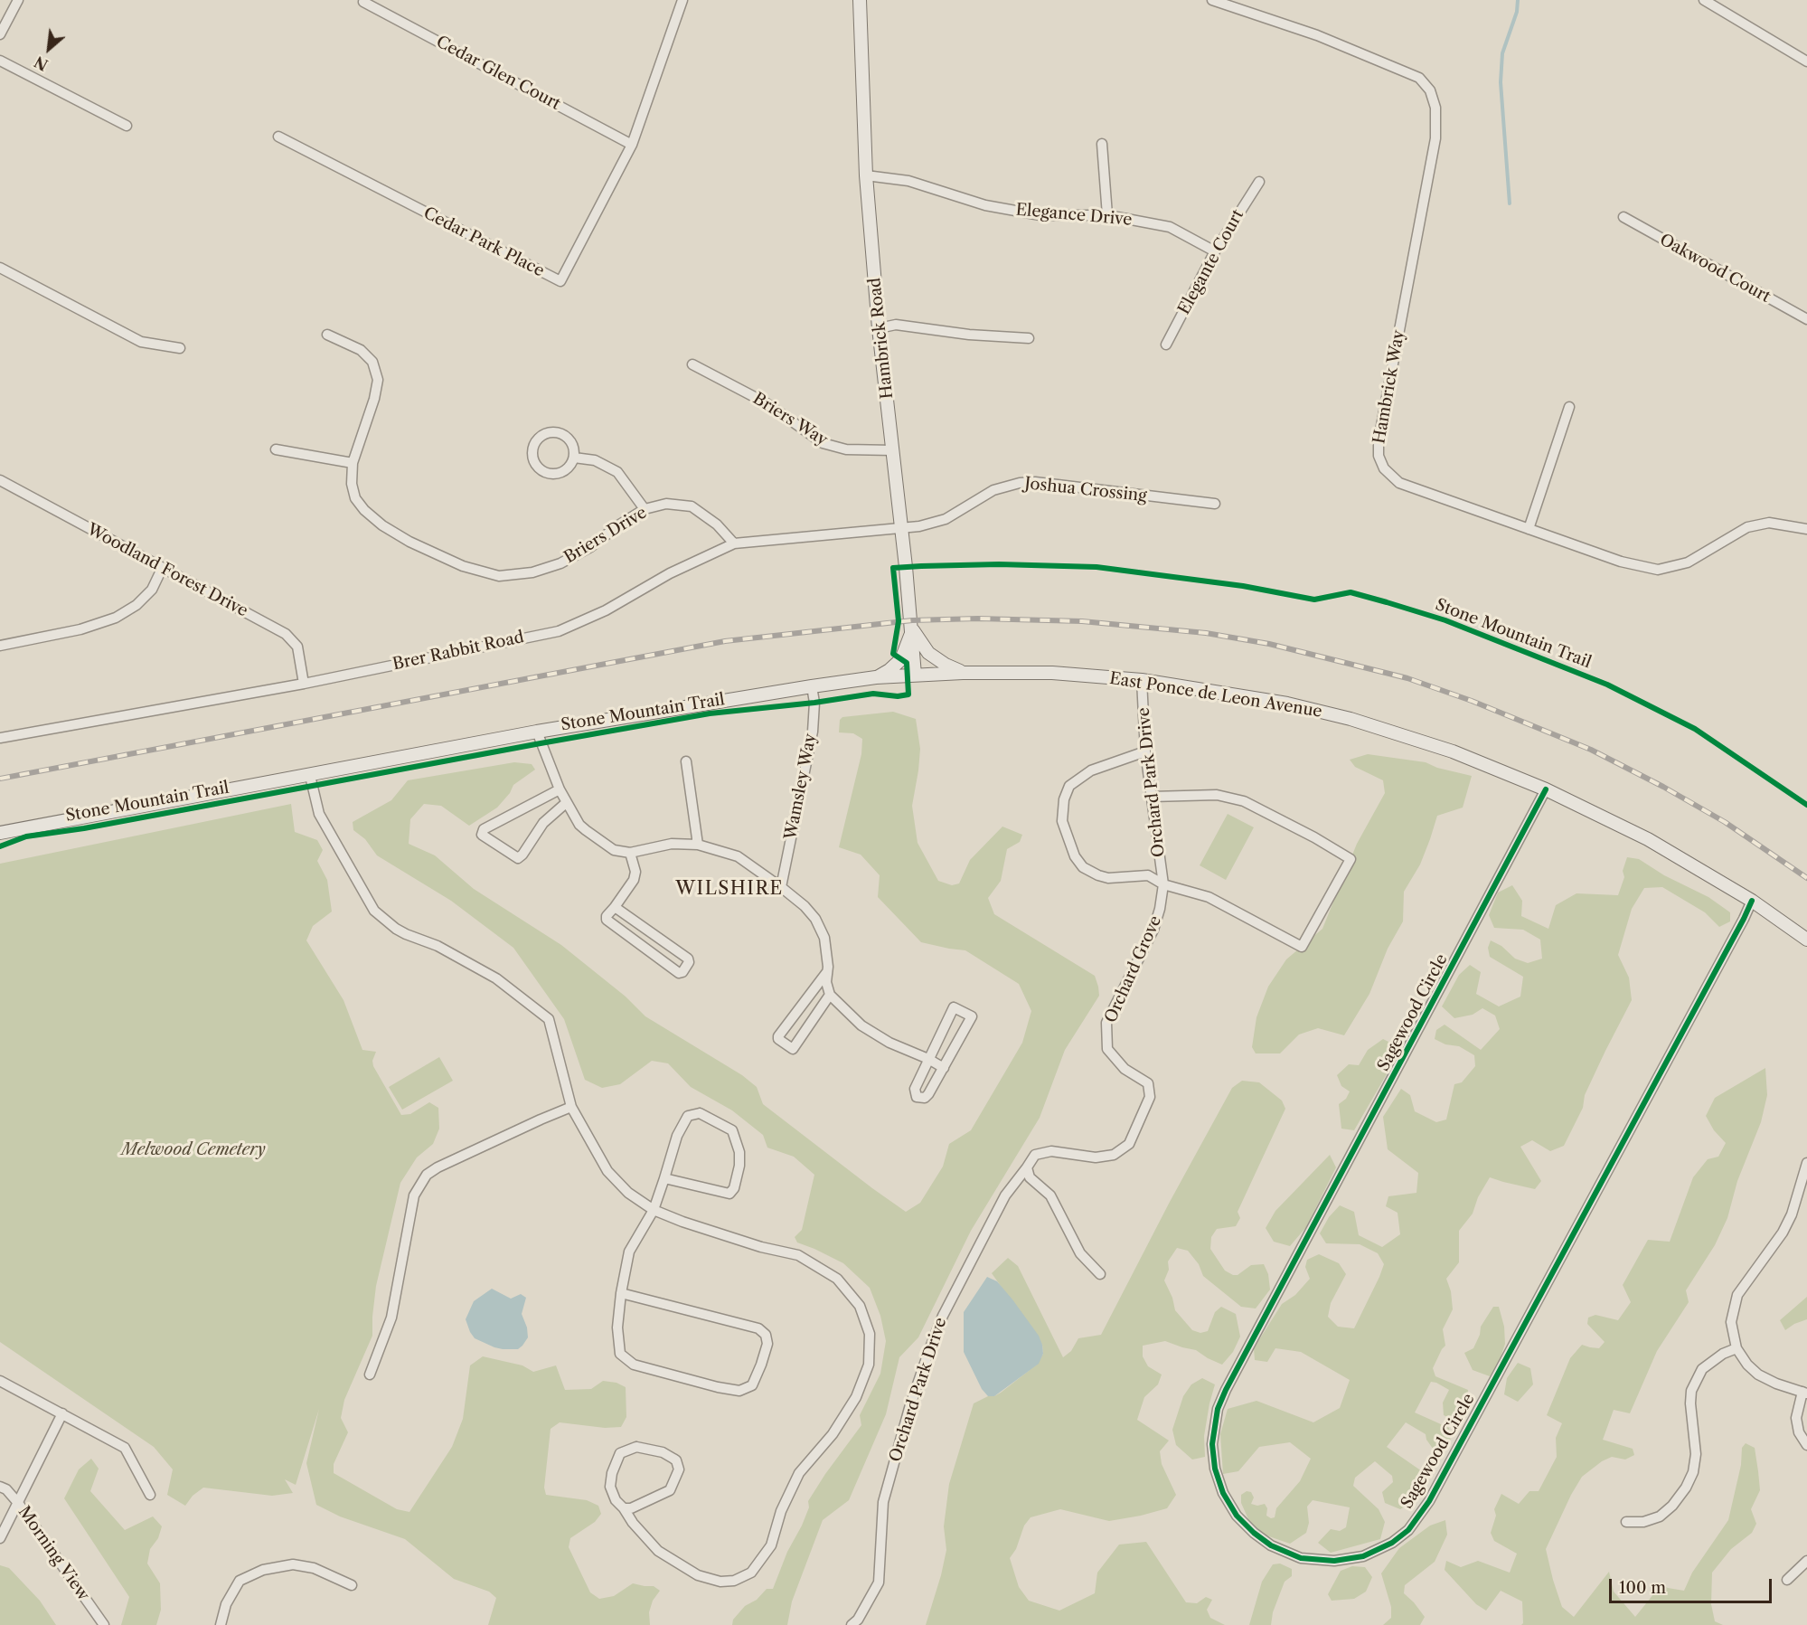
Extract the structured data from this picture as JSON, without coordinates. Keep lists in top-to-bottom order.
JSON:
{
  "streets": {
    "main road": ["Hambrick Road", "East Ponce de Leon Avenue"],
    "street": [
      "Cedar Glen Court",
      "Elegance Drive",
      "Cedar Park Place",
      "Elegante Court",
      "Oakwood Court",
      "Hambrick Way",
      "Briers Way",
      "Joshua Crossing",
      "Briers Drive",
      "Woodland Forest Drive",
      "Brer Rabbit Road",
      "Orchard Park Drive",
      "Wamsley Way",
      "Orchard Grove",
      "Sagewood Circle",
      "Morning View"
    ],
    "cycle path": ["Stone Mountain Trail"]
  },
  "crossings": [
    ["Cedar Glen Court", "Cedar Park Place"],
    ["Elegance Drive", "Elegante Court"],
    ["Elegance Drive", "Hambrick Road"],
    ["Hambrick Road", "Briers Way"],
    ["Hambrick Road", "Joshua Crossing"],
    ["Hambrick Road", "Brer Rabbit Road"],
    ["Hambrick Road", "East Ponce de Leon Avenue"],
    ["Joshua Crossing", "Brer Rabbit Road"],
    ["Briers Drive", "Brer Rabbit Road"],
    ["Woodland Forest Drive", "Brer Rabbit Road"],
    ["East Ponce de Leon Avenue", "Orchard Park Drive"],
    ["East Ponce de Leon Avenue", "Wamsley Way"],
    ["East Ponce de Leon Avenue", "Sagewood Circle"],
    ["Orchard Park Drive", "Orchard Grove"]
  ],
  "districts": ["WILSHIRE"],
  "parks": ["Melwood Cemetery"],
  "scale_bar": "100 m",
  "north": "bottom left"
}
